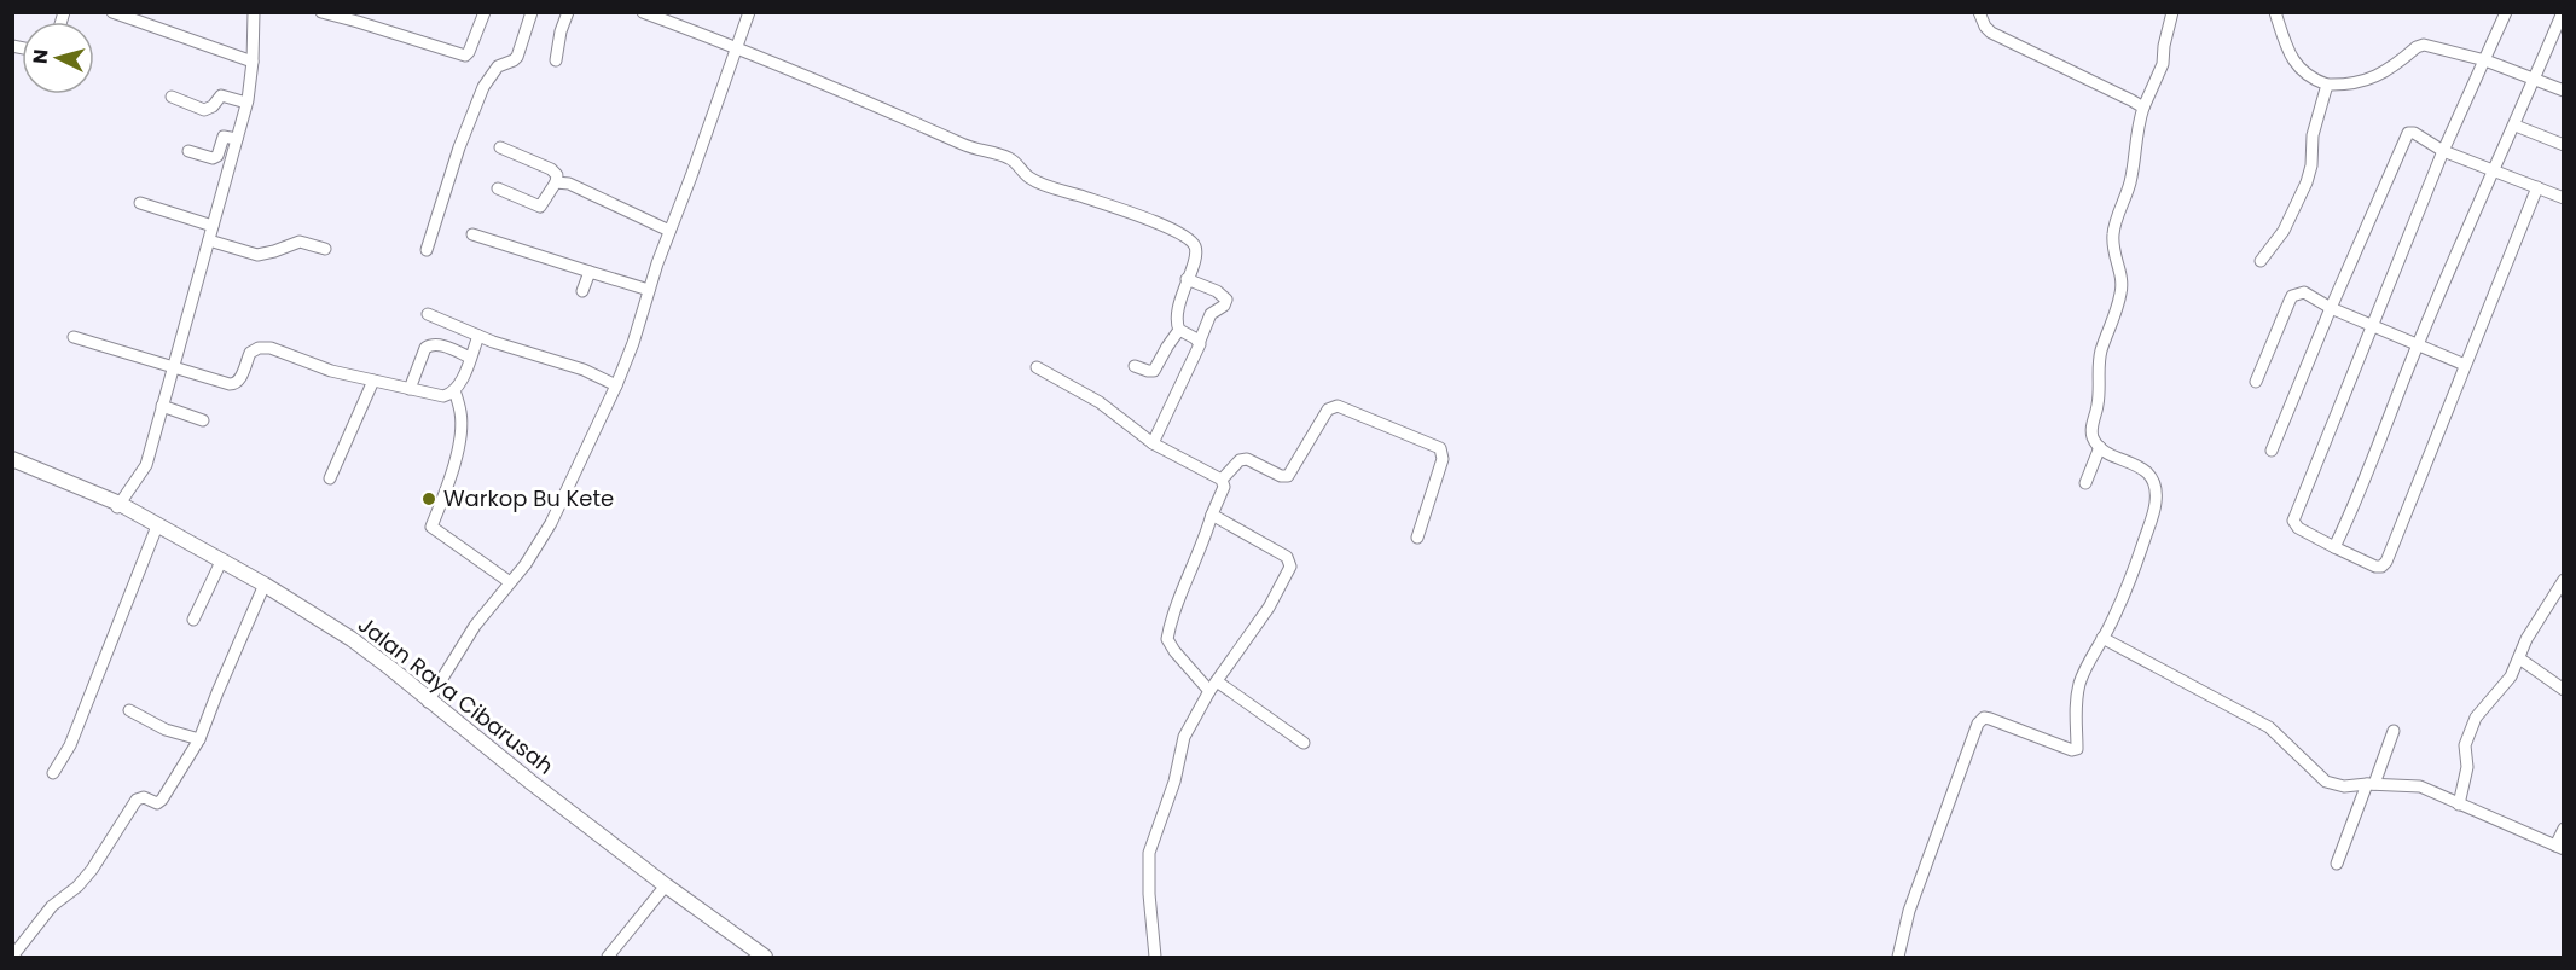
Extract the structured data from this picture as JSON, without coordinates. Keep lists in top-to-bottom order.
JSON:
{
  "streets": {
    "main road": ["Jalan Raya Cibarusah"]
  },
  "places": ["Warkop Bu Kete"],
  "north": "left"
}
